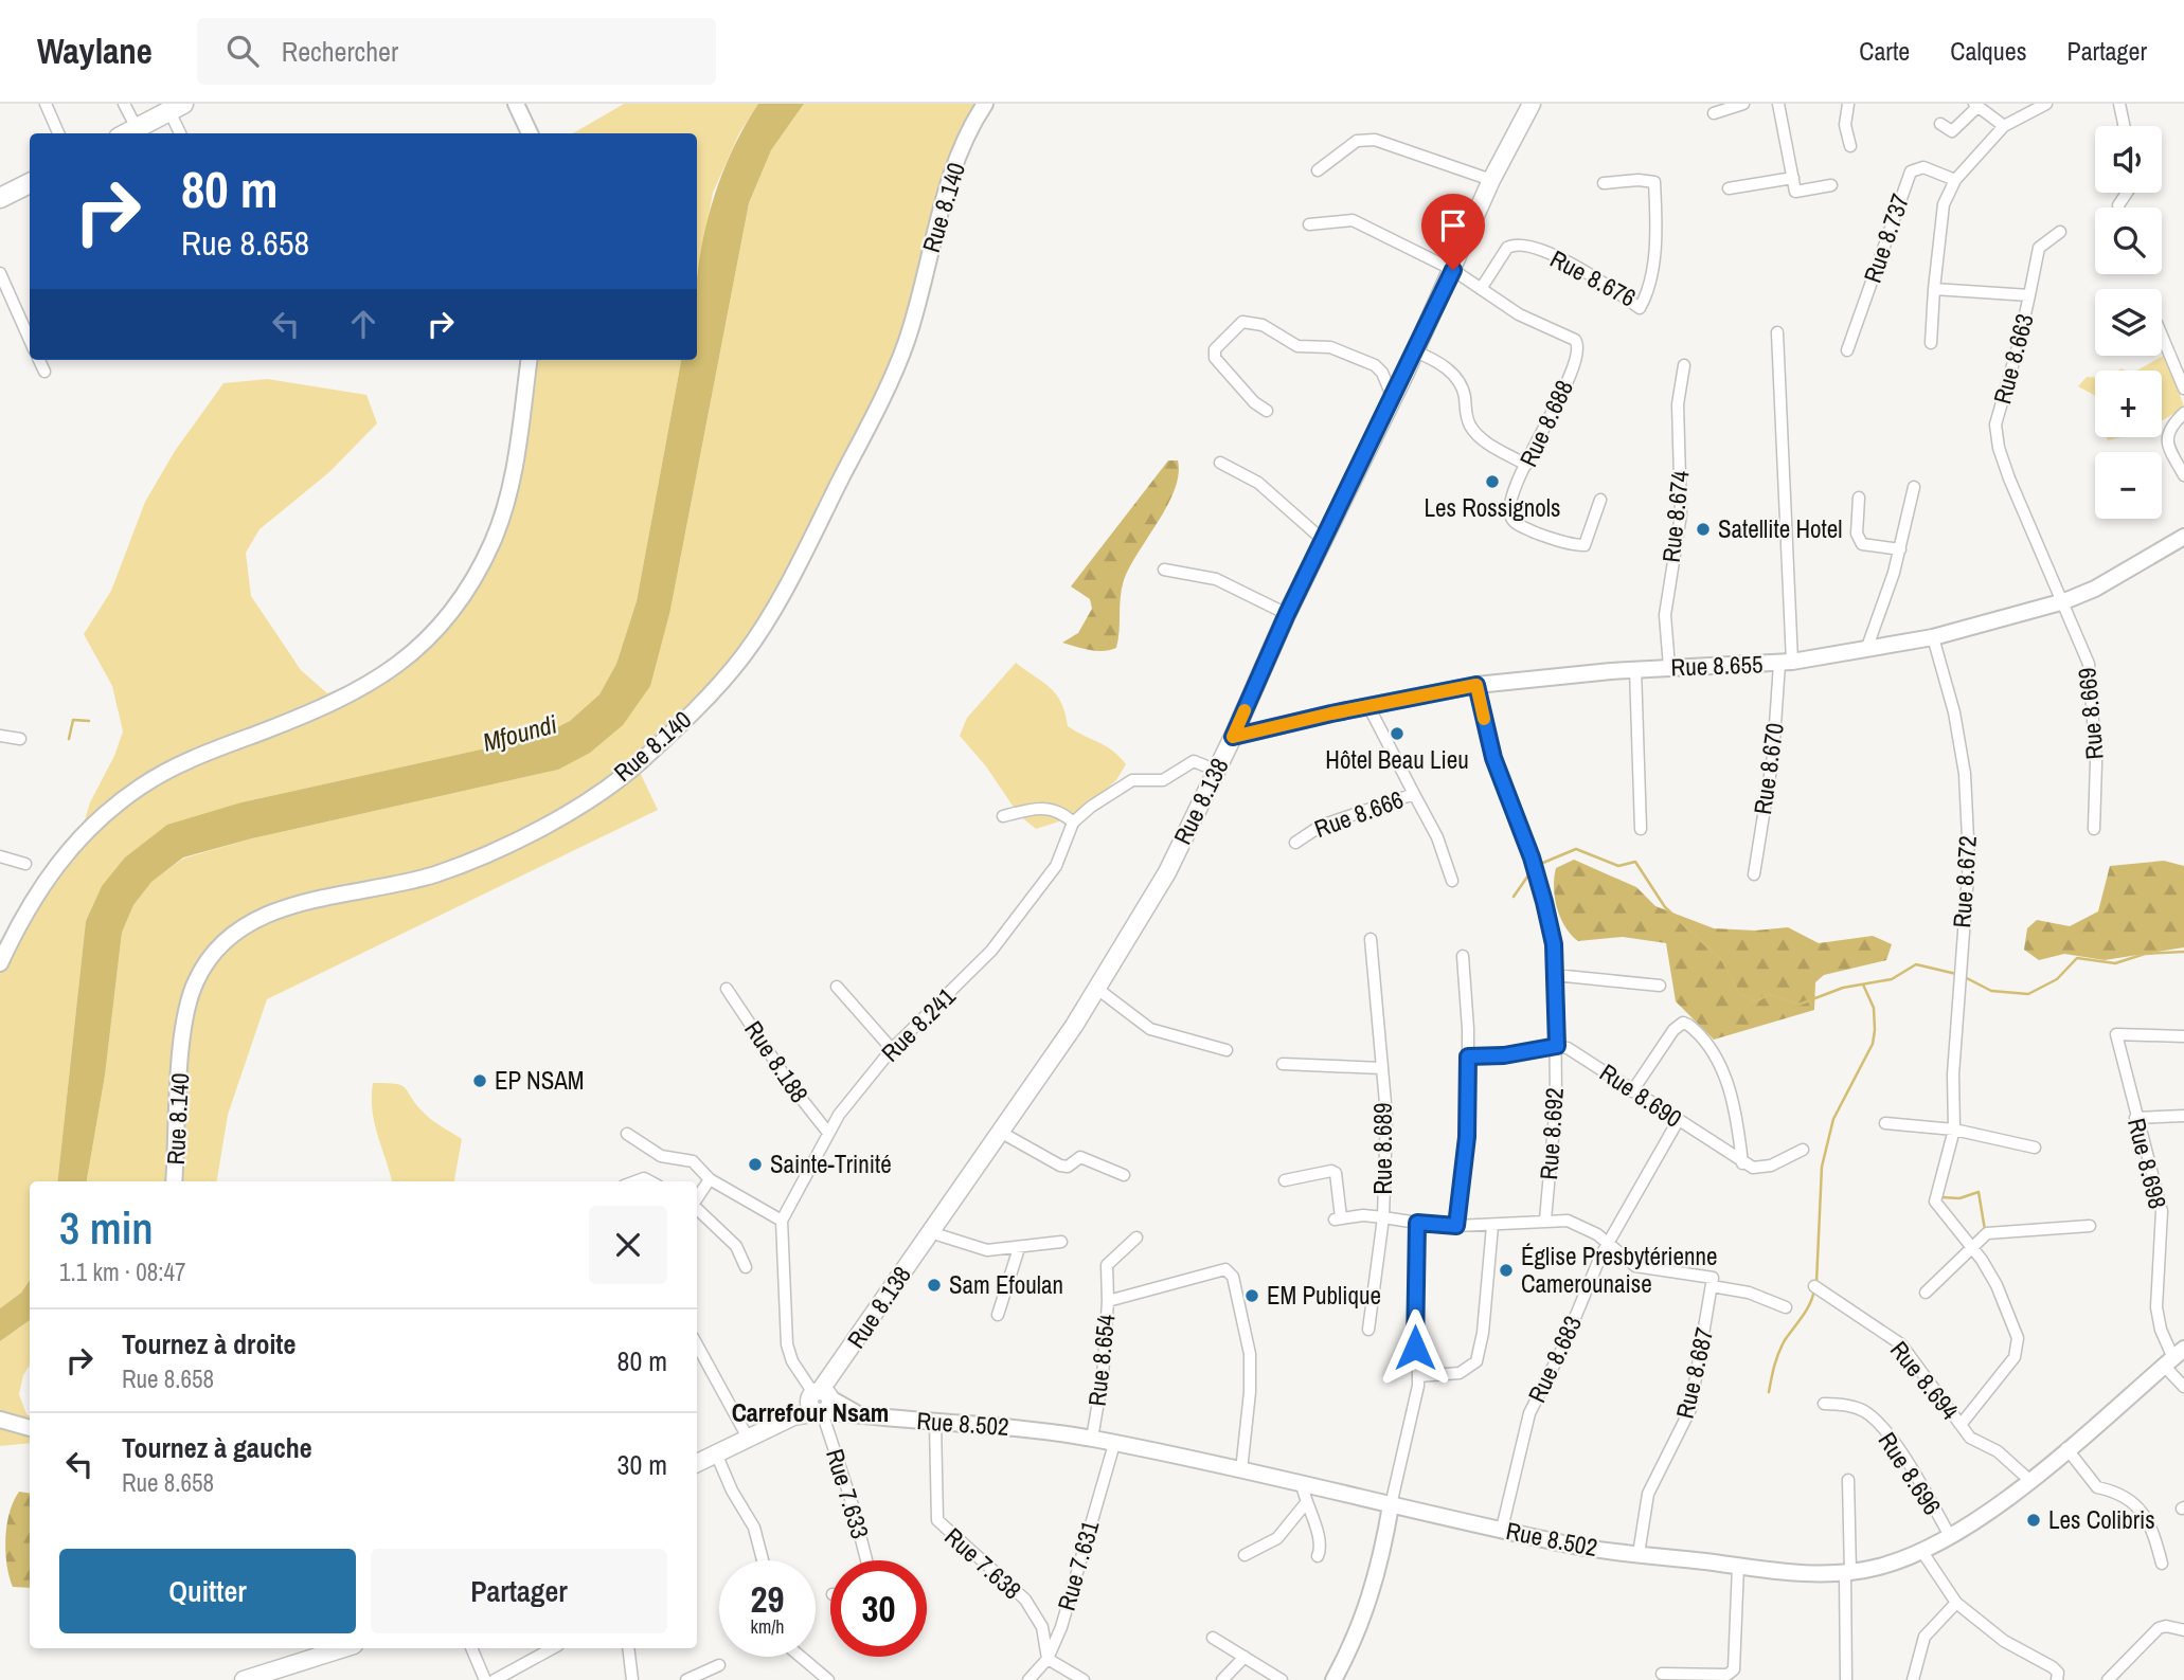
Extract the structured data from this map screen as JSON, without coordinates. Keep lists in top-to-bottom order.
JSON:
{
  "streets": {
    "main road": [
      "Rue 8.140",
      "Rue 8.655",
      "Rue 8.138",
      "Rue 8.502"
    ],
    "street": [
      "Rue 8.737",
      "Rue 8.676",
      "Rue 8.663",
      "Rue 8.688",
      "Rue 8.674",
      "Rue 8.669",
      "Rue 8.670",
      "Rue 8.666",
      "Rue 8.672",
      "Rue 8.241",
      "Rue 8.188",
      "Rue 8.690",
      "Rue 8.692",
      "Rue 8.689",
      "Rue 8.698",
      "Rue 8.683",
      "Rue 8.654",
      "Rue 8.687",
      "Rue 8.694",
      "Rue 8.696",
      "Rue 7.633",
      "Rue 7.638",
      "Rue 7.631"
    ]
  },
  "crossings": [
    ["Rue 8.676", "Rue 8.688"],
    ["Rue 8.663", "Rue 8.655"],
    ["Rue 8.663", "Rue 8.669"],
    ["Rue 8.688", "Rue 8.138"],
    ["Rue 8.674", "Rue 8.655"],
    ["Rue 8.655", "Rue 8.669"],
    ["Rue 8.655", "Rue 8.670"],
    ["Rue 8.655", "Rue 8.138"],
    ["Rue 8.655", "Rue 8.666"],
    ["Rue 8.655", "Rue 8.672"],
    ["Rue 8.655", "Rue 8.692"],
    ["Rue 8.138", "Rue 8.502"],
    ["Rue 8.138", "Rue 7.633"],
    ["Rue 8.241", "Rue 8.188"],
    ["Rue 8.690", "Rue 8.692"],
    ["Rue 8.690", "Rue 8.683"],
    ["Rue 8.689", "Rue 8.502"],
    ["Rue 8.698", "Rue 8.502"],
    ["Rue 8.683", "Rue 8.502"],
    ["Rue 8.654", "Rue 8.502"],
    ["Rue 8.687", "Rue 8.502"],
    ["Rue 8.694", "Rue 8.502"],
    ["Rue 8.502", "Rue 8.696"],
    ["Rue 8.502", "Rue 7.633"],
    ["Rue 8.502", "Rue 7.638"],
    ["Rue 8.502", "Rue 7.631"],
    ["Rue 7.638", "Rue 7.631"]
  ],
  "districts": ["Carrefour Nsam"],
  "water": ["Mfoundi"],
  "places": [
    "Les Rossignols",
    "Satellite Hotel",
    "Hôtel Beau Lieu",
    "EP NSAM",
    "Sainte-Trinité",
    "Église Presbytérienne Camerounaise",
    "Sam Efoulan",
    "EM Publique",
    "Les Colibris"
  ],
  "page": {
    "header": "Waylane",
    "search": "Rechercher",
    "nav": ["Carte", "Calques", "Partager"],
    "map_buttons": ["+", "−"],
    "turn": ["80 m", "Rue 8.658"],
    "heading": ["3 min", "1.1 km · 08:47"],
    "list": [
      {
        "name": "Tournez à droite",
        "note": "Rue 8.658",
        "value": "80 m"
      },
      {
        "name": "Tournez à gauche",
        "note": "Rue 8.658",
        "value": "30 m"
      }
    ],
    "buttons": ["Quitter", "Partager"],
    "speed": "29 km/h",
    "limit": "30"
  }
}
